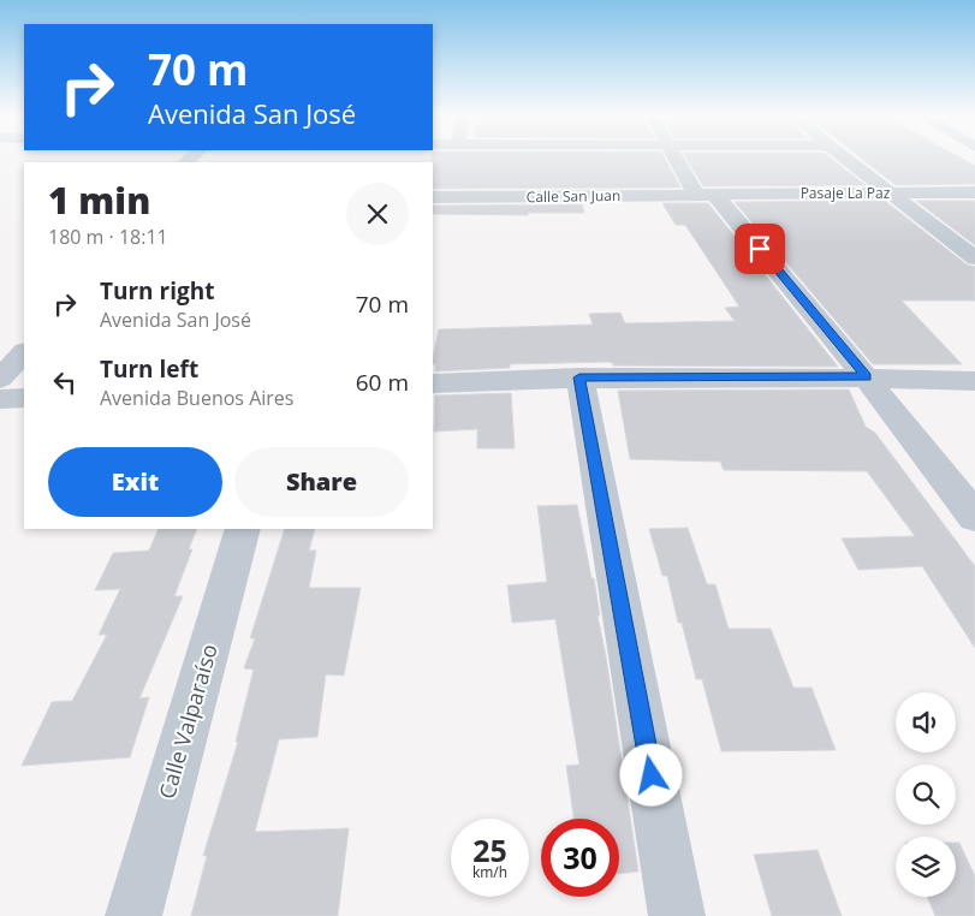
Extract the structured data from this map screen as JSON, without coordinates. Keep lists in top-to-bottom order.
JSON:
{
  "streets": {
    "street": ["Pasaje La Paz", "Calle San Juan", "Calle Valparaíso"]
  },
  "crossings": [
    ["Pasaje La Paz", "Calle San Juan"]
  ],
  "page": {
    "turn": ["70 m", "Avenida San José"],
    "heading": ["1 min", "180 m · 18:11"],
    "list": [
      {
        "name": "Turn right",
        "note": "Avenida San José",
        "value": "70 m"
      },
      {
        "name": "Turn left",
        "note": "Avenida Buenos Aires",
        "value": "60 m"
      }
    ],
    "buttons": ["Exit", "Share"],
    "speed": "25 km/h",
    "limit": "30"
  }
}
